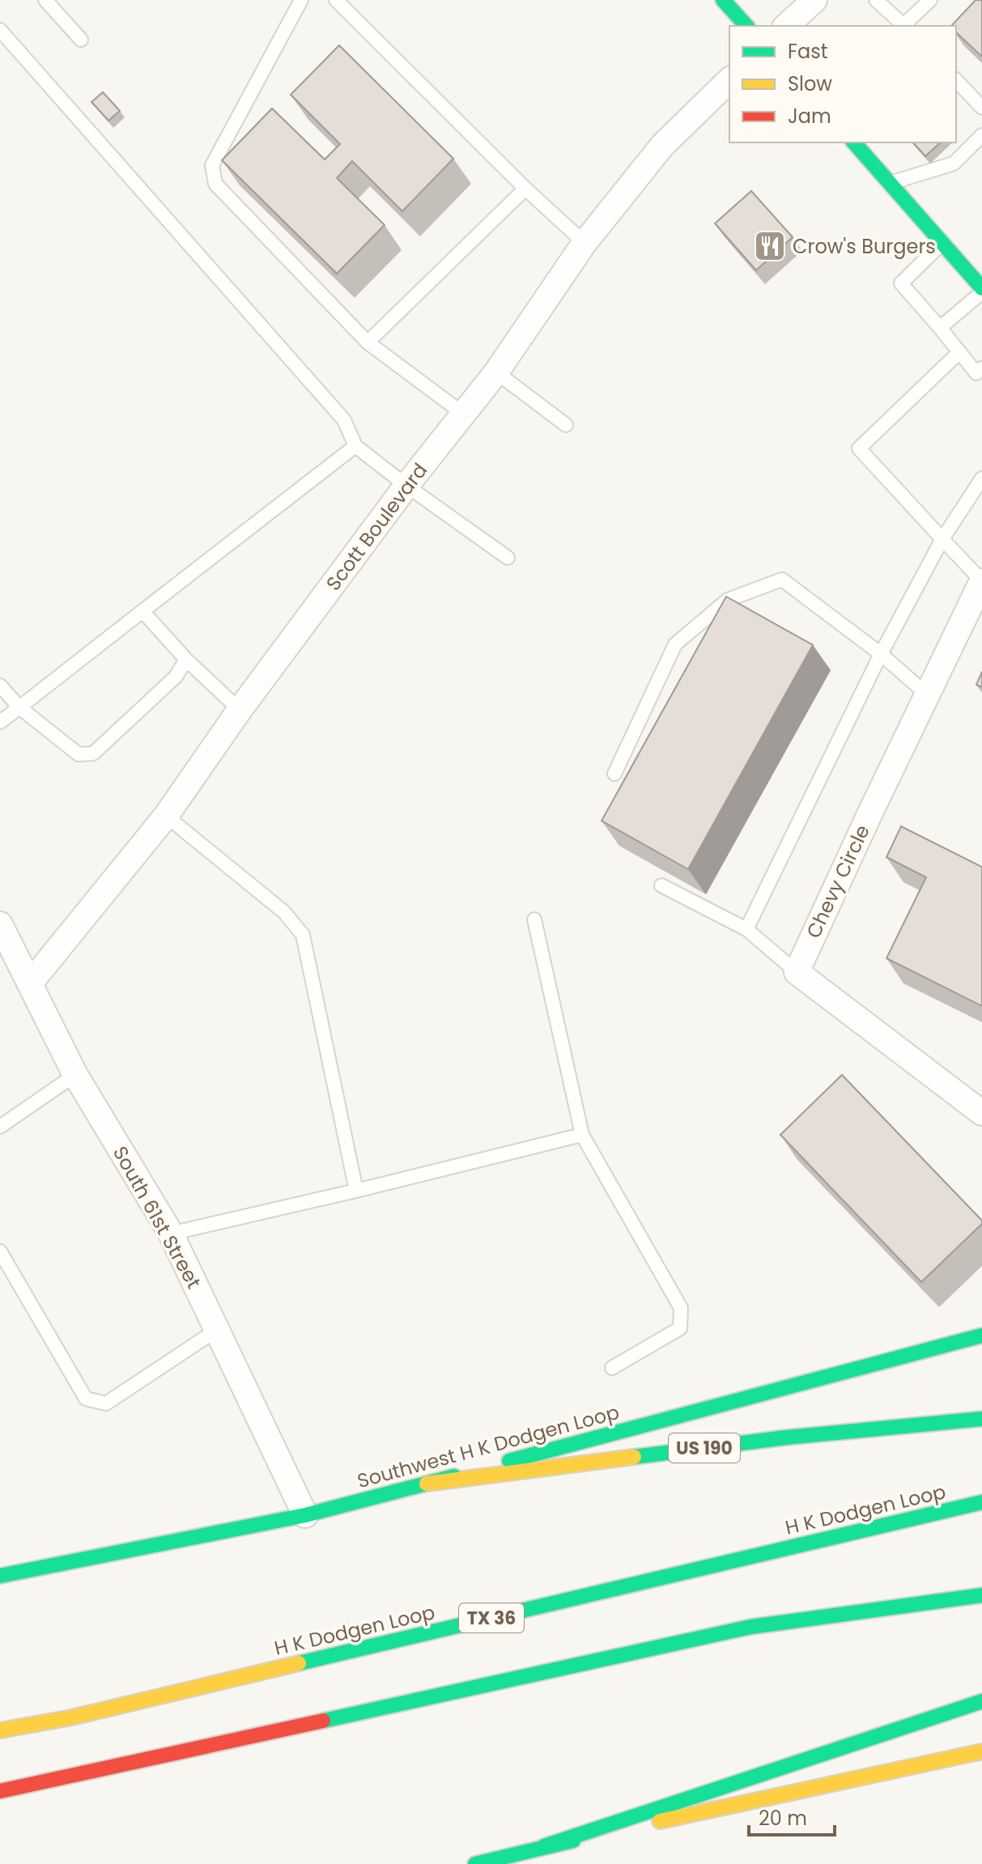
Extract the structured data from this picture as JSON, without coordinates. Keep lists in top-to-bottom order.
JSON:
{
  "streets": {
    "main road": [
      "Southwest H K Dodgen Loop",
      "US 190",
      "H K Dodgen Loop",
      "TX 36"
    ],
    "street": ["Scott Boulevard", "Chevy Circle", "South 61st Street"]
  },
  "crossings": [
    ["Scott Boulevard", "South 61st Street"],
    ["South 61st Street", "Southwest H K Dodgen Loop"],
    ["Southwest H K Dodgen Loop", "US 190"]
  ],
  "places": {
    "restaurant": ["Crow's Burgers"]
  },
  "legend": ["Fast", "Slow", "Jam"],
  "scale_bar": "20 m"
}
